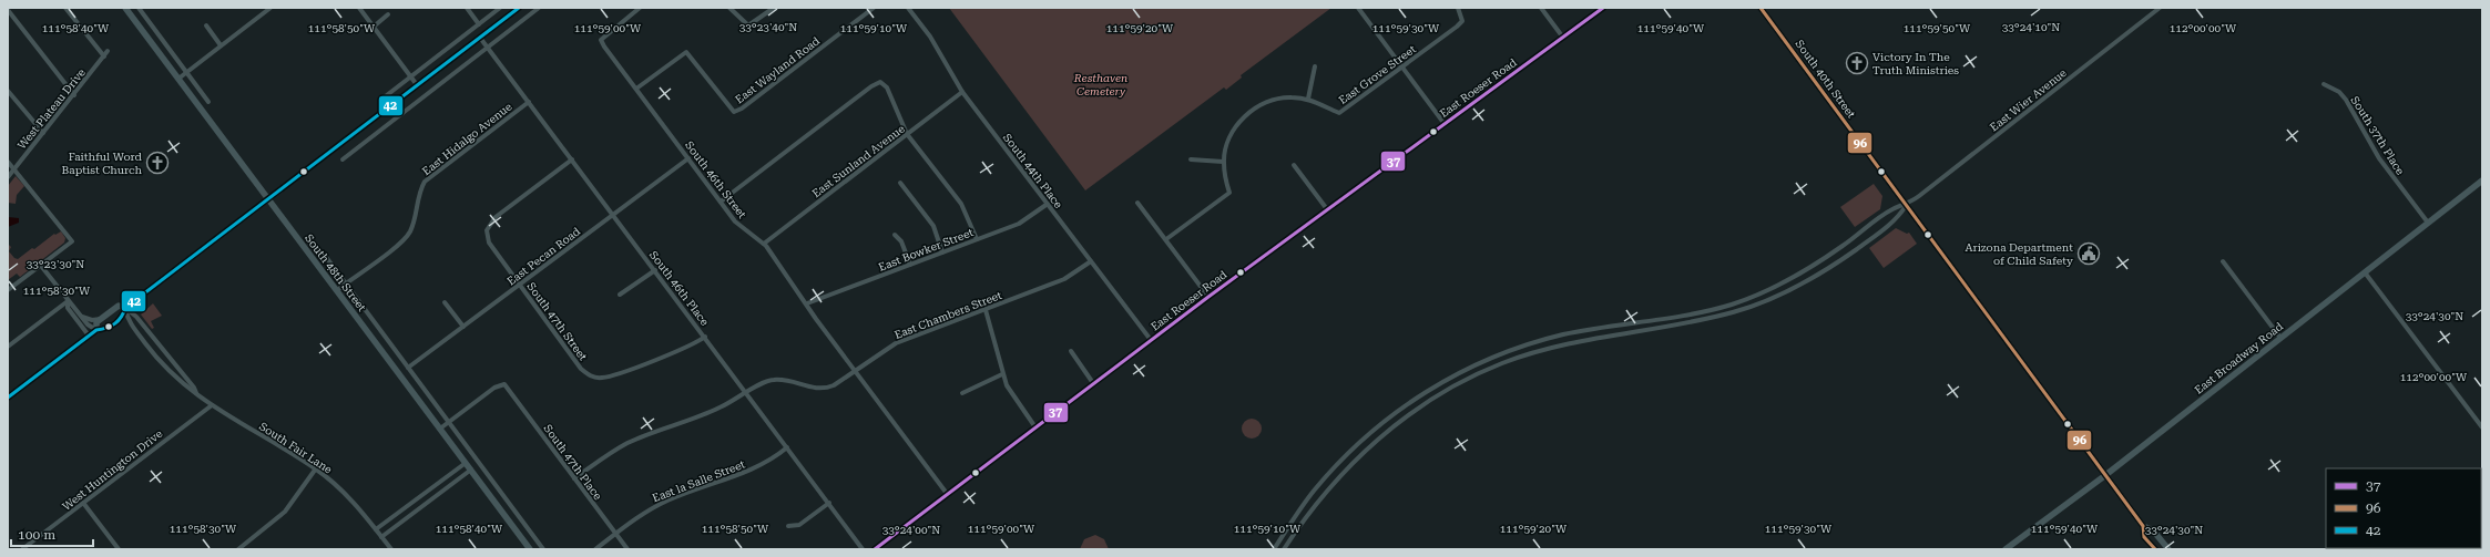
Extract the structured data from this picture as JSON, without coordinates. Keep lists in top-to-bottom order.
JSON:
{
  "streets": {
    "main road": ["South 40th Street", "South 48th Street", "East Broadway Road"],
    "street": [
      "East Wayland Road",
      "East Grove Street",
      "East Roeser Road",
      "East Wier Avenue",
      "West Plateau Drive",
      "South 37th Place",
      "East Hidalgo Avenue",
      "East Sunland Avenue",
      "South 44th Place",
      "South 46th Street",
      "East Bowker Street",
      "East Pecan Road",
      "South 46th Place",
      "East Chambers Street",
      "South 47th Street",
      "South Fair Lane",
      "South 47th Place",
      "West Huntington Drive",
      "East la Salle Street"
    ]
  },
  "crossings": [
    ["East Wayland Road", "South 46th Street"],
    ["South 40th Street", "East Wier Avenue"],
    ["South 40th Street", "East Broadway Road"],
    ["East Roeser Road", "South 44th Place"],
    ["East Roeser Road", "South 46th Street"],
    ["South 37th Place", "East Broadway Road"],
    ["East Hidalgo Avenue", "South 48th Street"],
    ["East Hidalgo Avenue", "South 46th Place"],
    ["East Sunland Avenue", "South 44th Place"],
    ["East Sunland Avenue", "South 46th Street"],
    ["South 44th Place", "East Bowker Street"],
    ["South 44th Place", "East Chambers Street"],
    ["South 46th Street", "East Bowker Street"],
    ["South 46th Street", "East Pecan Road"],
    ["South 46th Street", "East Chambers Street"],
    ["East Pecan Road", "South 48th Street"],
    ["East Pecan Road", "South 46th Place"],
    ["East Pecan Road", "South 47th Street"],
    ["South 48th Street", "South 47th Place"],
    ["South 46th Place", "East Chambers Street"],
    ["South 46th Place", "South 47th Street"],
    ["South 46th Place", "East la Salle Street"],
    ["East Chambers Street", "South 47th Place"],
    ["South Fair Lane", "West Huntington Drive"],
    ["South 47th Place", "East la Salle Street"]
  ],
  "parks": ["Resthaven Cemetery"],
  "places": {
    "church": ["Victory In The Truth Ministries", "Faithful Word Baptist Church"],
    "public building": ["Arizona Department of Child Safety"]
  },
  "lines": ["transit line 37", "transit line 96", "transit line 42"],
  "legend": ["37", "96", "42"],
  "scale_bar": "100 m",
  "coordinates": [
    "33°23'40\"N",
    "33°24'10\"N",
    "111°58'40\"W",
    "111°58'50\"W",
    "111°59'00\"W",
    "111°59'20\"W",
    "112°00'00\"W",
    "111°59'10\"W",
    "111°59'30\"W",
    "111°59'40\"W",
    "111°59'50\"W",
    "33°23'30\"N",
    "111°58'30\"W",
    "33°24'30\"N",
    "33°24'00\"N"
  ]
}
